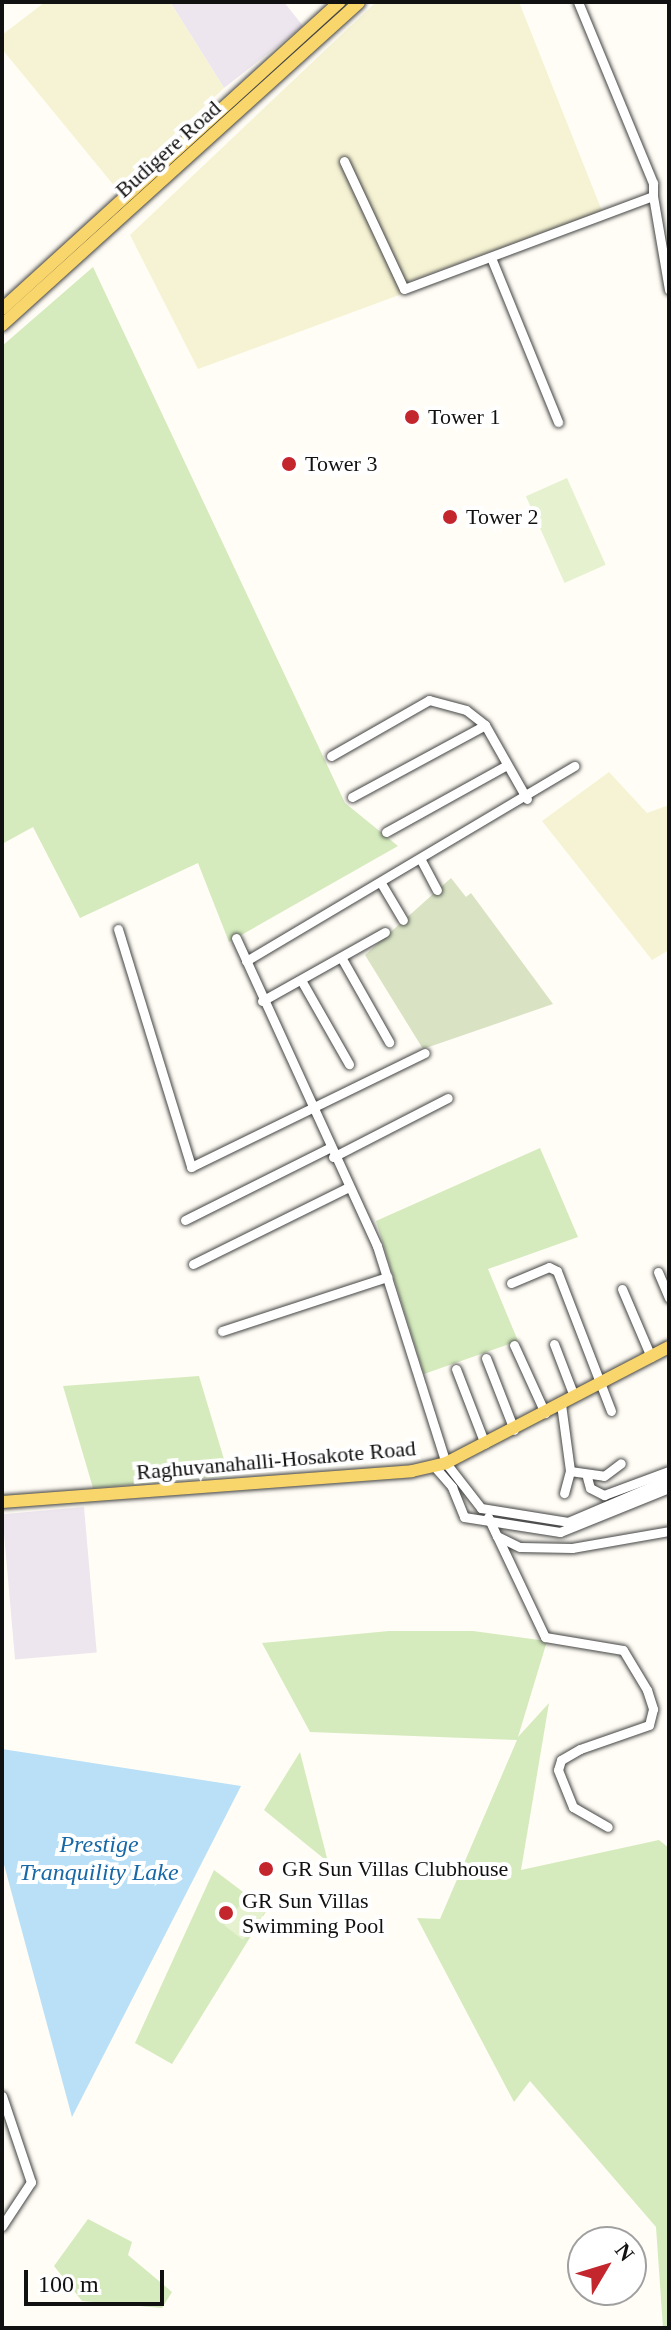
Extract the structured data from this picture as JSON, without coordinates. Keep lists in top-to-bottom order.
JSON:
{
  "streets": {
    "main road": ["Budigere Road", "Raghuvanahalli-Hosakote Road"]
  },
  "water": ["Prestige Tranquility Lake"],
  "places": [
    "Tower 1",
    "Tower 3",
    "Tower 2",
    "GR Sun Villas Clubhouse",
    "GR Sun Villas Swimming Pool"
  ],
  "scale_bar": "100 m",
  "north": "top right"
}
